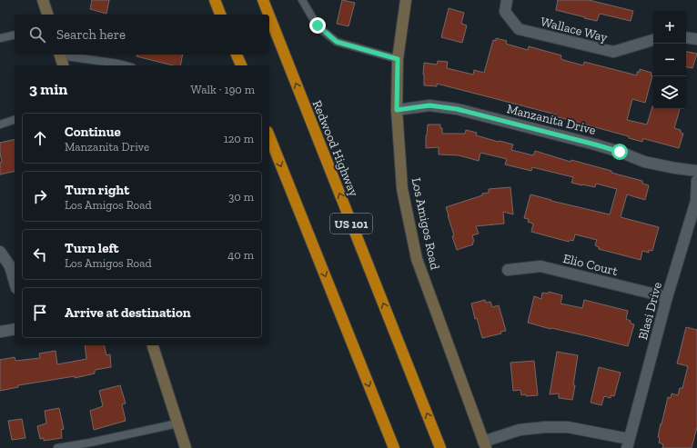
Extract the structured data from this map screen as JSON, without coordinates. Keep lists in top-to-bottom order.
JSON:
{
  "streets": {
    "highway": ["Redwood Highway", "US 101"],
    "street": [
      "Wallace Way",
      "Manzanita Drive",
      "Los Amigos Road",
      "Elio Court",
      "Blasi Drive"
    ]
  },
  "crossings": [
    ["Manzanita Drive", "Los Amigos Road"],
    ["Elio Court", "Blasi Drive"]
  ],
  "page": {
    "map_buttons": ["+", "−"],
    "search": "Search here",
    "heading": ["3 min", "Walk · 190 m"],
    "list": [
      ["Continue", "Manzanita Drive", "120 m"],
      ["Turn right", "Los Amigos Road", "30 m"],
      ["Turn left", "Los Amigos Road", "40 m"],
      "Arrive at destination"
    ]
  }
}
